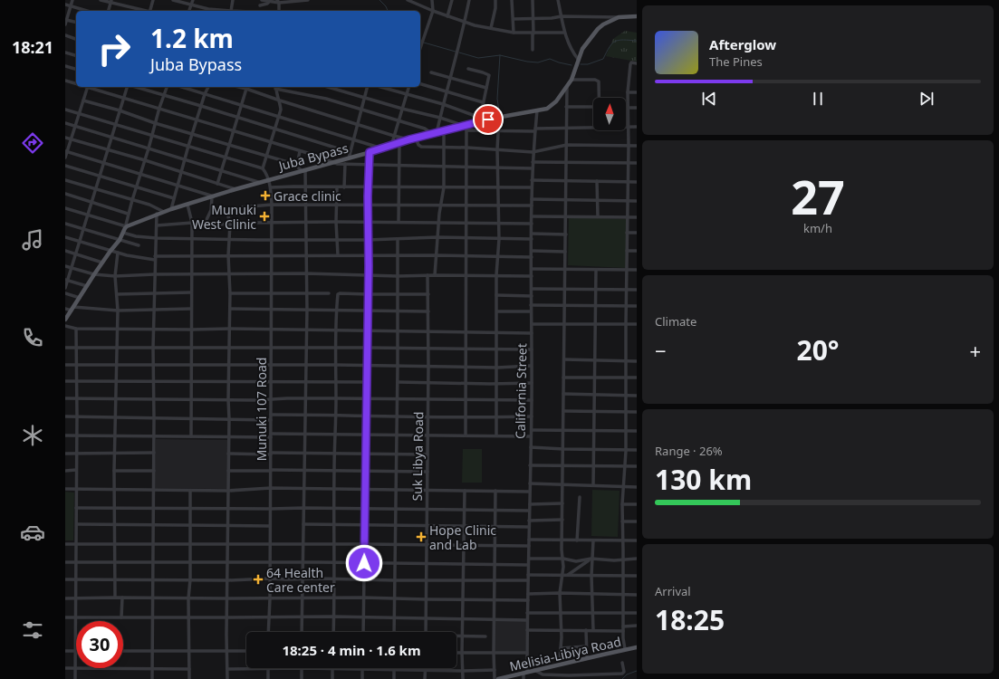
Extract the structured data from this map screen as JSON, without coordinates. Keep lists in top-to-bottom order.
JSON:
{
  "streets": {
    "main road": ["Juba Bypass", "Melisia-Libiya Road"],
    "street": ["California Street", "Munuki 107 Road", "Suk Libya Road"]
  },
  "crossings": [
    ["Juba Bypass", "California Street"],
    ["Juba Bypass", "Munuki 107 Road"],
    ["California Street", "Melisia-Libiya Road"]
  ],
  "places": {
    "health": [
      "Grace clinic",
      "Munuki West Clinic",
      "Hope Clinic and Lab",
      "64 Health Care center"
    ]
  },
  "north": "top",
  "page": {
    "tabs": "18:21",
    "turn": ["1.2 km", "Juba Bypass"],
    "song": ["Afterglow", "The Pines"],
    "tile": [
      ["27", "km/h"],
      "Climate",
      ["Range · 26%", "130 km"],
      ["Arrival", "18:25"]
    ],
    "heat": ["−", "20°", "+"],
    "limit": "30",
    "trip": "18:25 · 4 min · 1.6 km"
  }
}
